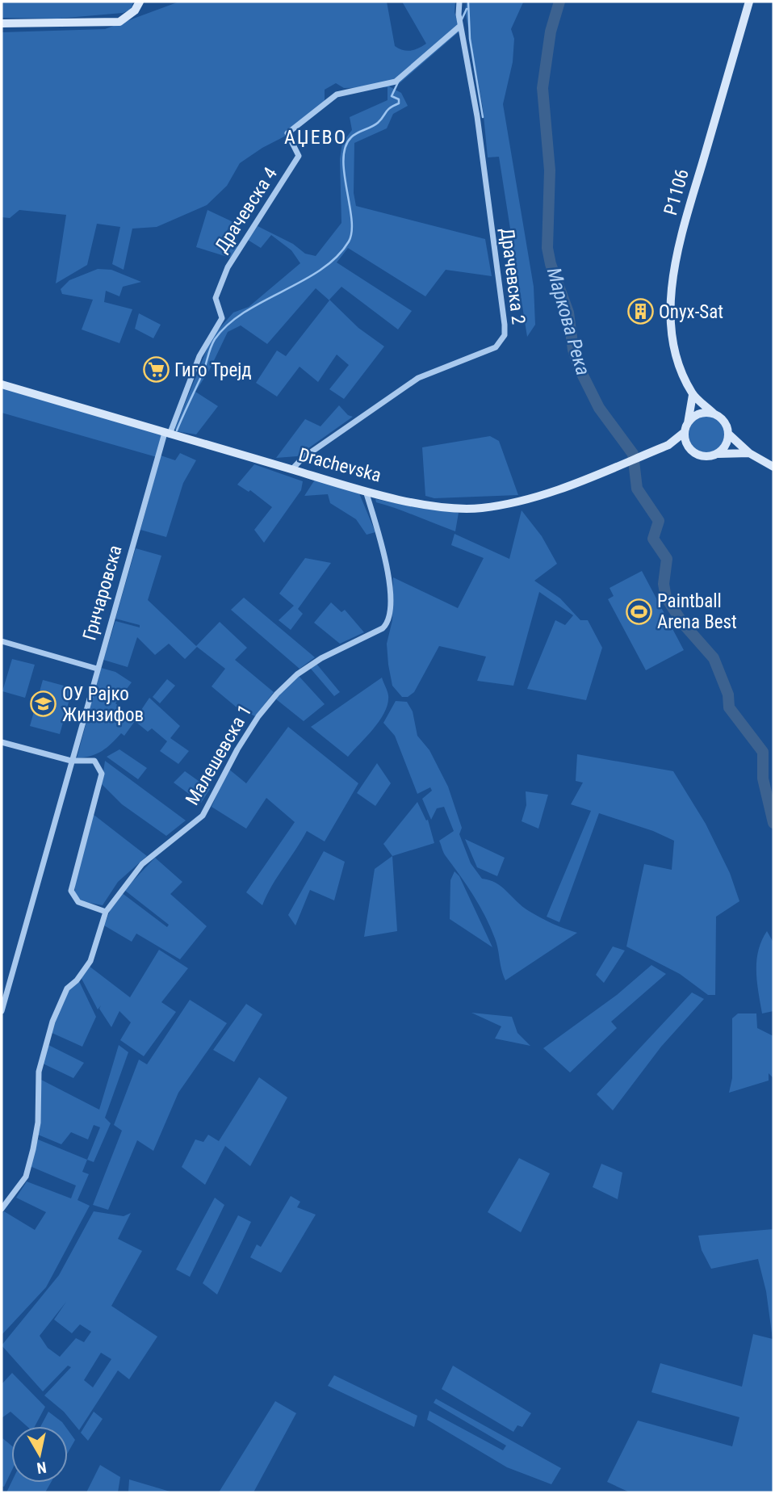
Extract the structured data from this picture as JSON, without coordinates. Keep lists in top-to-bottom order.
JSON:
{
  "streets": {
    "main road": ["P1106", "Drachevska"],
    "street": [
      "Драчевска 4",
      "Драчевска 2",
      "Грнчаровска",
      "Малешевска 1"
    ]
  },
  "crossings": [
    ["Драчевска 4", "Драчевска 2"],
    ["Драчевска 4", "Drachevska"],
    ["Драчевска 4", "Грнчаровска"],
    ["Драчевска 2", "Drachevska"],
    ["Drachevska", "Грнчаровска"],
    ["Drachevska", "Малешевска 1"]
  ],
  "districts": ["АЏЕВО"],
  "water": ["Маркова Река"],
  "places": {
    "building": ["Onyx-Sat"],
    "supermarket": ["Гиго Трејд"],
    "sports": ["Paintball Arena Best"],
    "school or university": ["ОУ Рајко Жинзифов"]
  },
  "north": "bottom"
}
